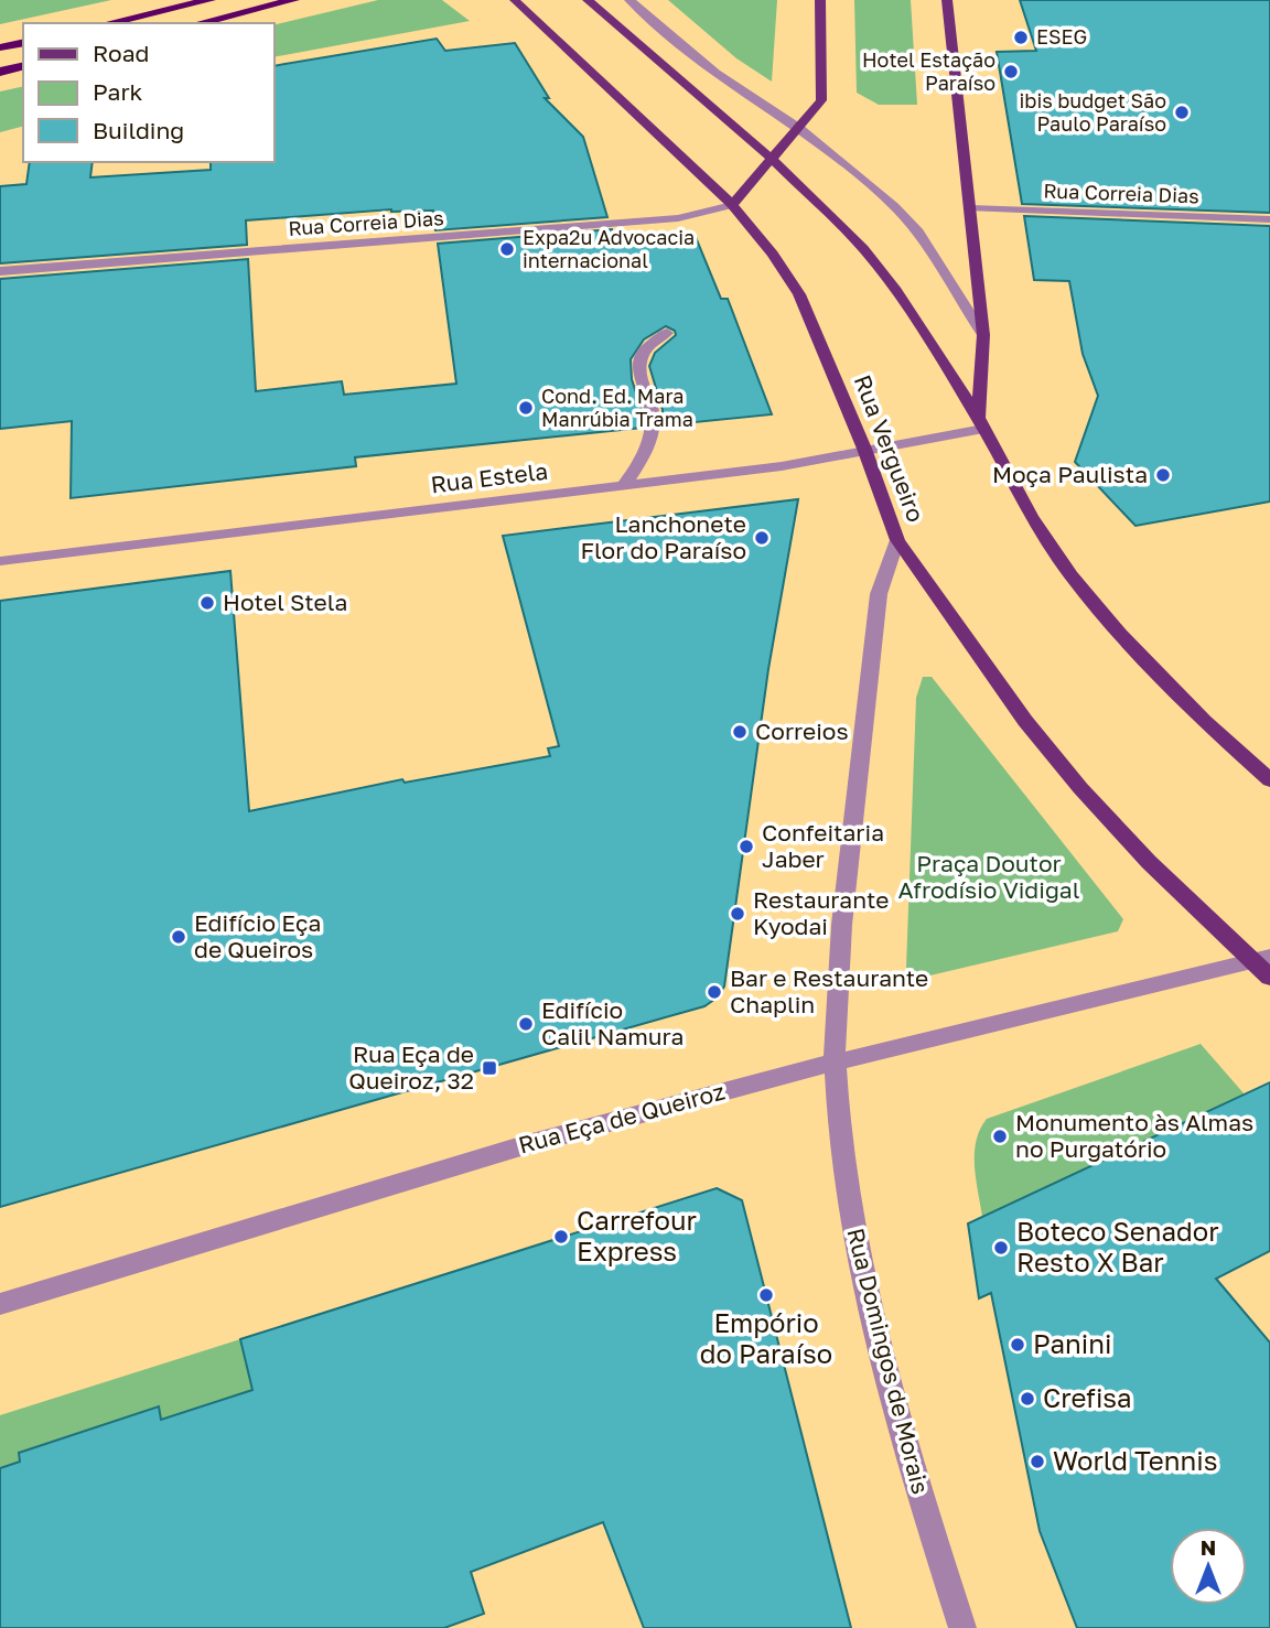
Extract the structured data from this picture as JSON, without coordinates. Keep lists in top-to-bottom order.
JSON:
{
  "streets": {
    "main road": ["Rua Vergueiro"],
    "street": [
      "Rua Correia Dias",
      "Rua Estela",
      "Rua Eça de Queiroz",
      "Rua Domingos de Morais"
    ]
  },
  "crossings": [
    ["Rua Correia Dias", "Rua Vergueiro"],
    ["Rua Vergueiro", "Rua Estela"],
    ["Rua Vergueiro", "Rua Eça de Queiroz"],
    ["Rua Vergueiro", "Rua Domingos de Morais"],
    ["Rua Eça de Queiroz", "Rua Domingos de Morais"]
  ],
  "parks": ["Praça Doutor Afrodísio Vidigal"],
  "places": {
    "other": [
      "ESEG",
      "Hotel Estação Paraíso",
      "ibis budget São Paulo Paraíso",
      "Expa2u Advocacia internacional",
      "Cond. Ed. Mara Manrúbia Trama",
      "Moça Paulista",
      "Lanchonete Flor do Paraíso",
      "Hotel Stela",
      "Correios",
      "Confeitaria Jaber",
      "Restaurante Kyodai",
      "Edifício Eça de Queiros",
      "Bar e Restaurante Chaplin",
      "Edifício Calil Namura",
      "Monumento às Almas no Purgatório",
      "Carrefour Express",
      "Boteco Senador Resto X Bar",
      "Empório do Paraíso",
      "Panini",
      "Crefisa",
      "World Tennis"
    ],
    "transit": ["Rua Eça de Queiroz, 32"]
  },
  "legend": ["Road", "Park", "Building"],
  "north": "top"
}
